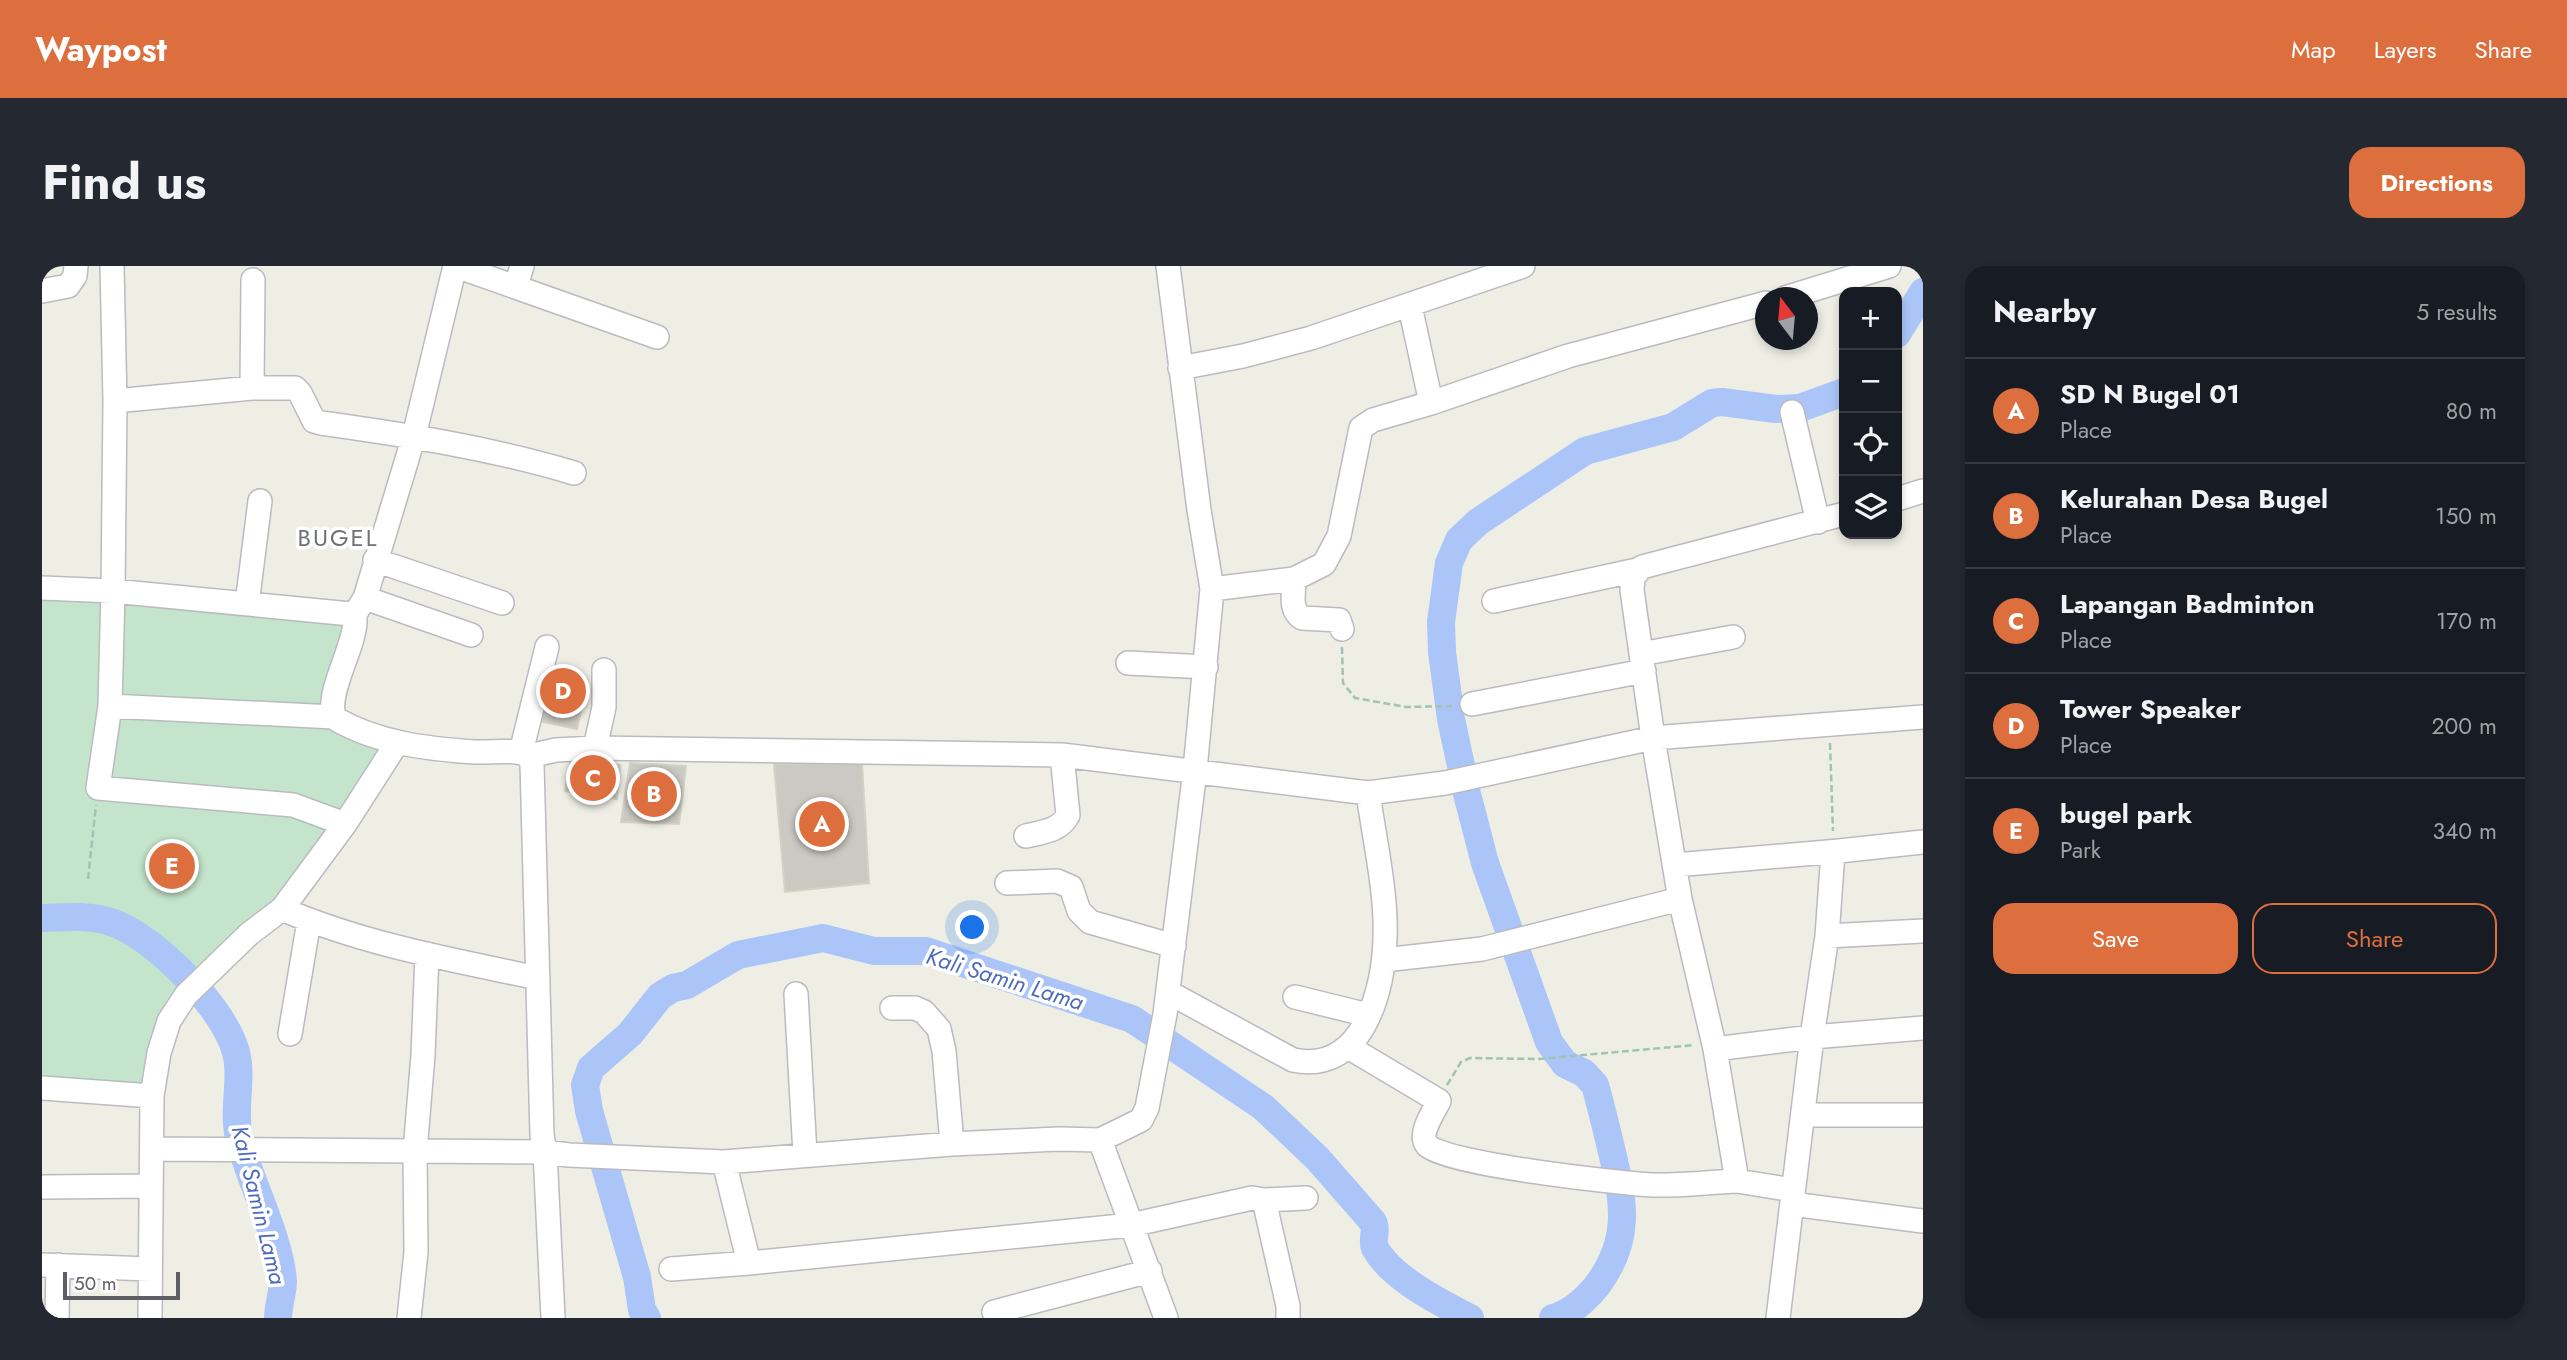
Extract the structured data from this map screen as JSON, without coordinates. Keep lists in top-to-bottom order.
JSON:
{
  "districts": ["BUGEL"],
  "water": ["Kali Samin Lama"],
  "scale_bar": "50 m",
  "north": "top",
  "page": {
    "header": "Waypost",
    "nav": ["Map", "Layers", "Share"],
    "title": "Find us",
    "buttons": [
      "Directions",
      ["Save", "Share"]
    ],
    "heading": ["Nearby", "5 results"],
    "map_buttons": ["+", "−"],
    "list": [
      {
        "mark": "A",
        "name": "SD N Bugel 01",
        "note": "Place",
        "value": "80 m"
      },
      {
        "mark": "B",
        "name": "Kelurahan Desa Bugel",
        "note": "Place",
        "value": "150 m"
      },
      {
        "mark": "C",
        "name": "Lapangan Badminton",
        "note": "Place",
        "value": "170 m"
      },
      {
        "mark": "D",
        "name": "Tower Speaker",
        "note": "Place",
        "value": "200 m"
      },
      {
        "mark": "E",
        "name": "bugel park",
        "note": "Park",
        "value": "340 m"
      }
    ],
    "pins": [
      "D",
      "C",
      "B",
      "A",
      "E"
    ],
    "scale": "50 m"
  }
}
